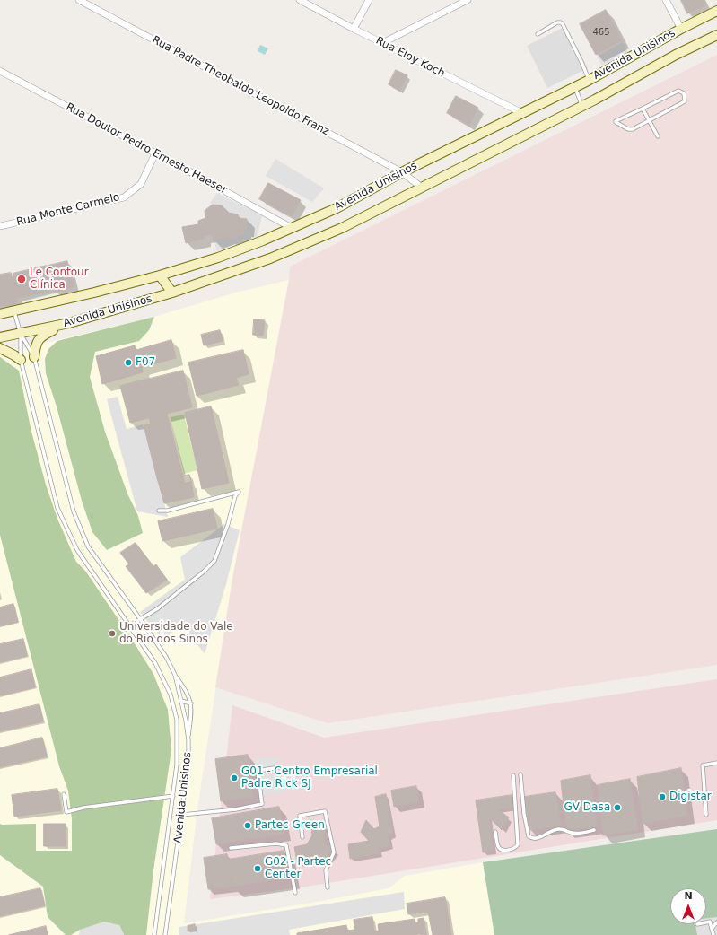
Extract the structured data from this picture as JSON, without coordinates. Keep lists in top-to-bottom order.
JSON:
{
  "streets": {
    "main road": ["Avenida Unisinos"],
    "street": [
      "Rua Eloy Koch",
      "Rua Padre Theobaldo Leopoldo Franz",
      "Rua Doutor Pedro Ernesto Haeser",
      "Rua Monte Carmelo"
    ]
  },
  "crossings": [
    ["Avenida Unisinos", "Rua Eloy Koch"],
    ["Avenida Unisinos", "Rua Padre Theobaldo Leopoldo Franz"],
    ["Avenida Unisinos", "Rua Doutor Pedro Ernesto Haeser"],
    ["Rua Doutor Pedro Ernesto Haeser", "Rua Monte Carmelo"]
  ],
  "places": [
    "Le Contour Clínica",
    "F07",
    "Universidade do Vale do Rio dos Sinos",
    "G01 - Centro Empresarial Padre Rick SJ",
    "Digistar",
    "GV Dasa",
    "Partec Green",
    "G02 - Partec Center"
  ],
  "house_numbers": ["465"],
  "north": "top"
}
